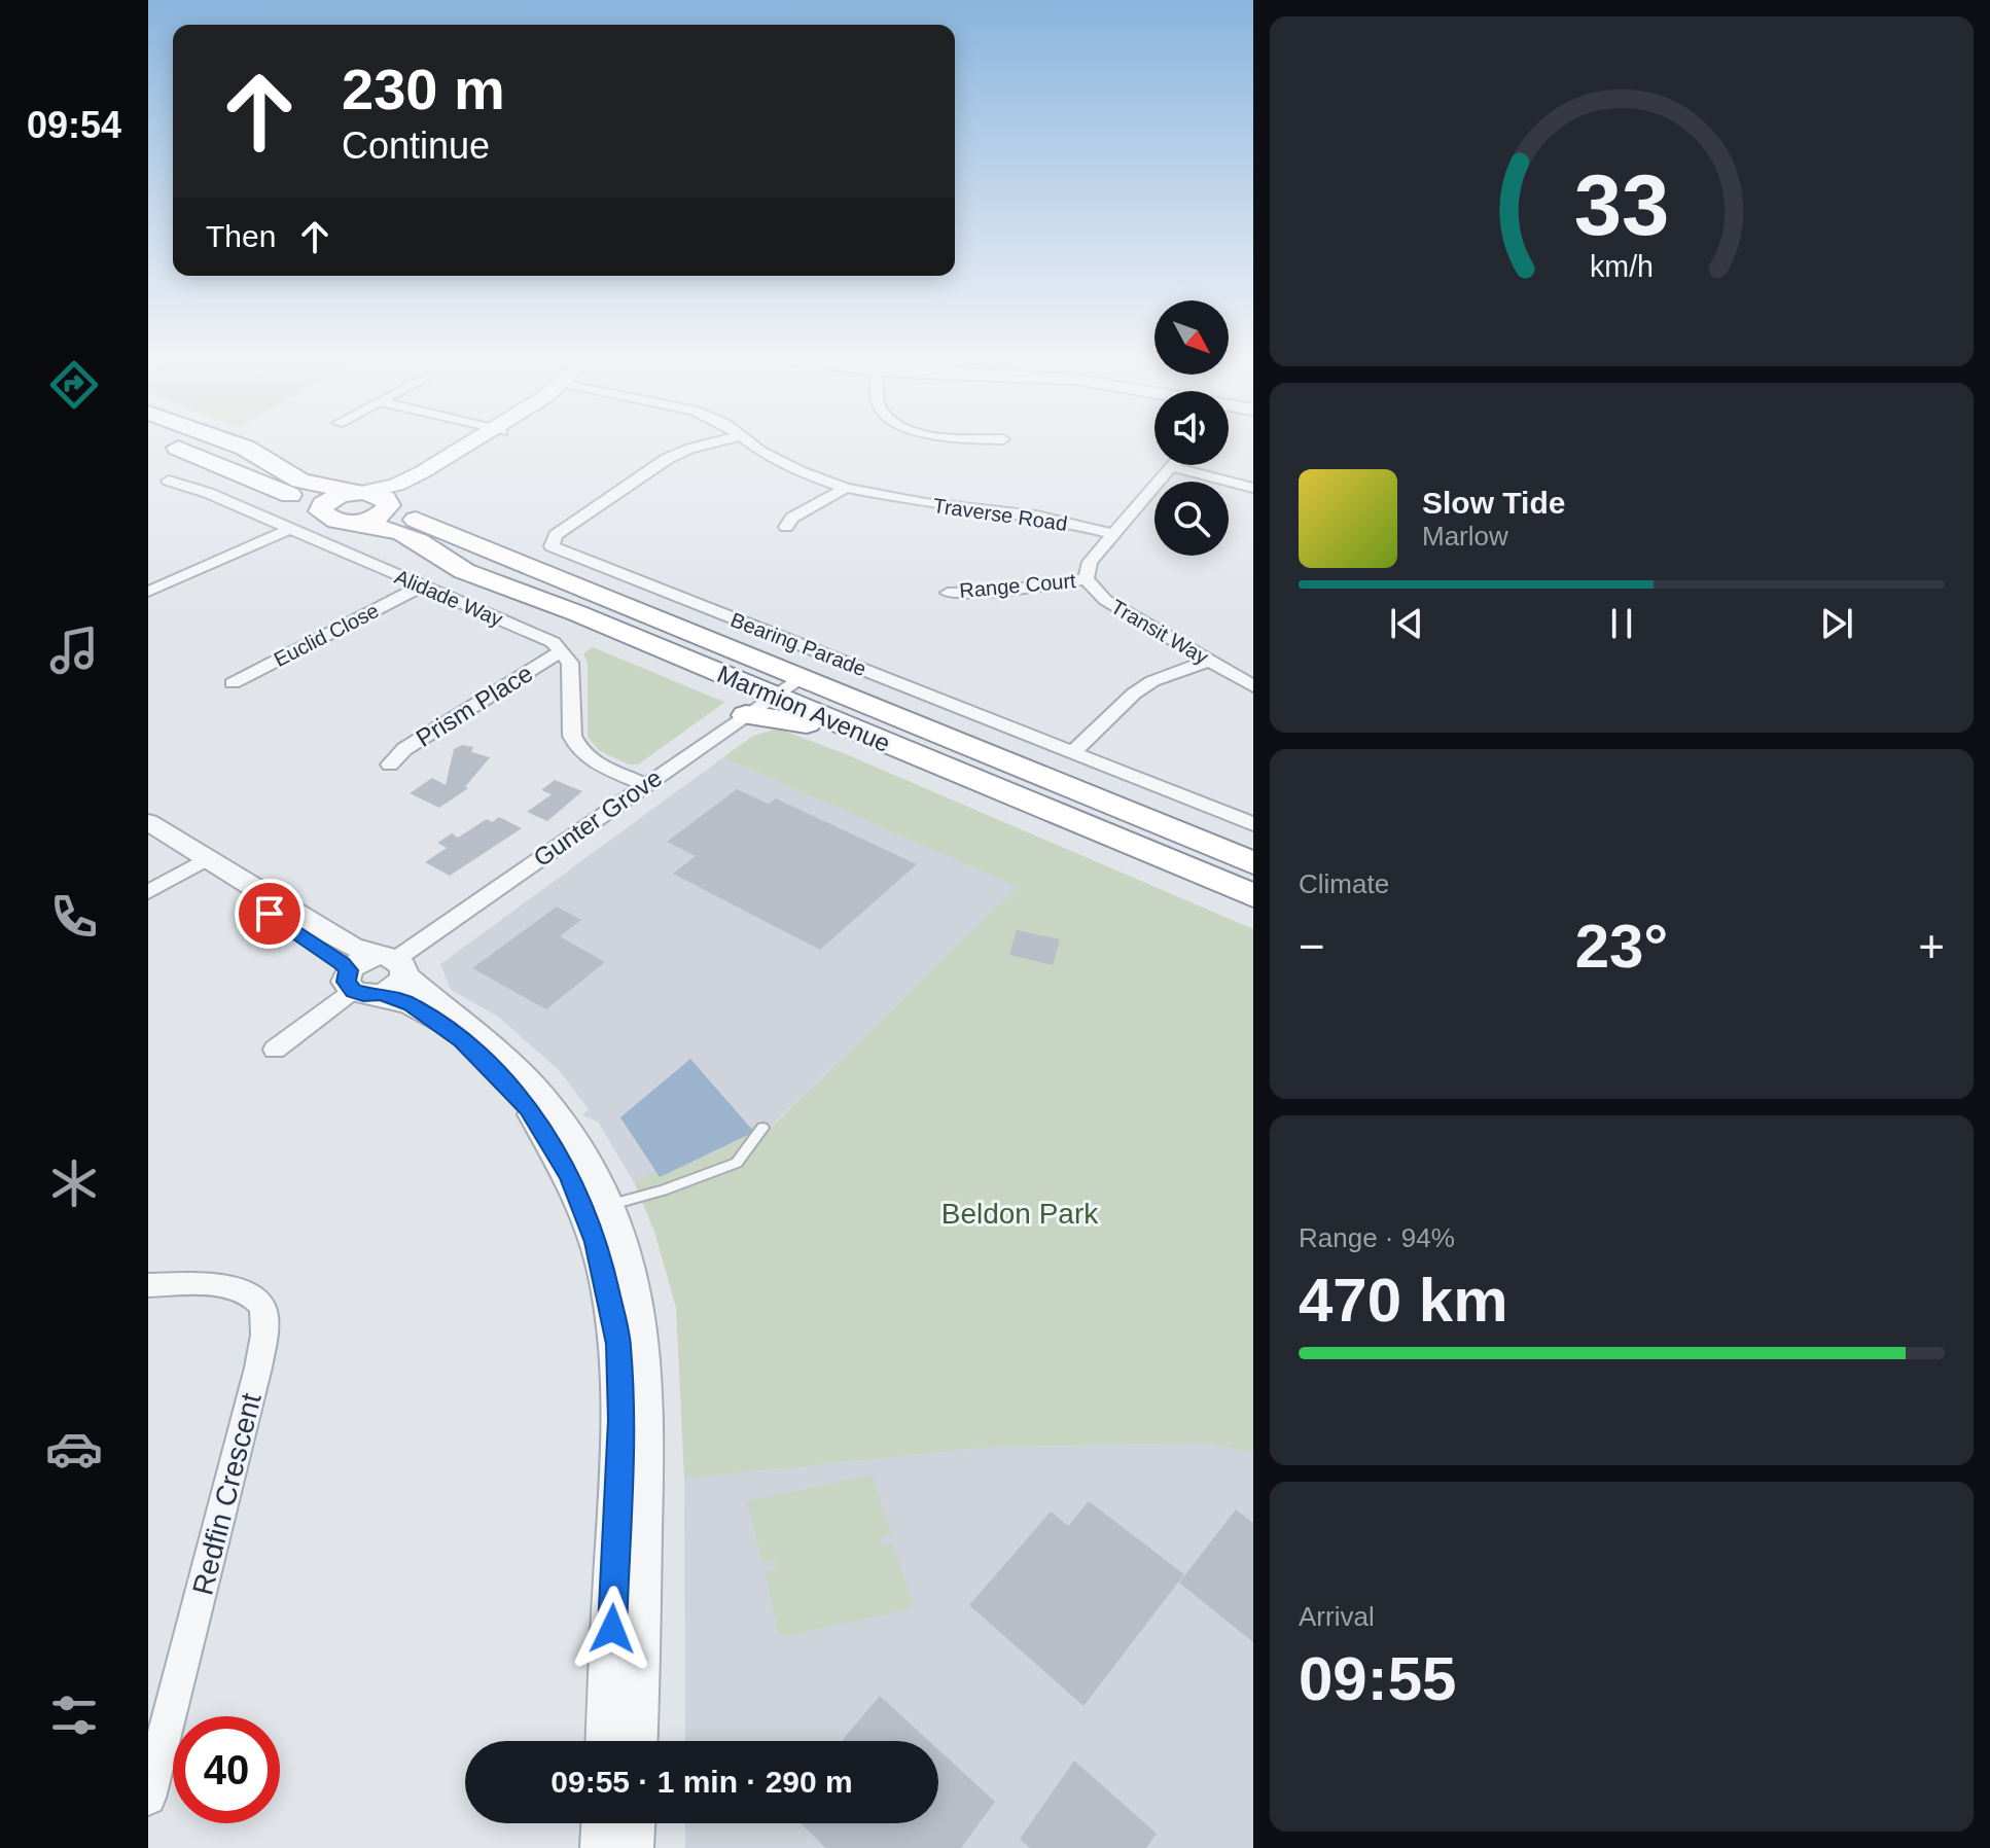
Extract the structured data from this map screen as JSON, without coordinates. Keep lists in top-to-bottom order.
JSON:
{
  "streets": {
    "highway": ["Marmion Avenue"],
    "street": [
      "Traverse Road",
      "Range Court",
      "Alidade Way",
      "Transit Way",
      "Euclid Close",
      "Bearing Parade",
      "Prism Place",
      "Gunter Grove",
      "Redfin Crescent"
    ]
  },
  "crossings": [
    ["Traverse Road", "Transit Way"],
    ["Range Court", "Transit Way"],
    ["Alidade Way", "Euclid Close"],
    ["Alidade Way", "Prism Place"],
    ["Marmion Avenue", "Gunter Grove"]
  ],
  "parks": ["Beldon Park"],
  "north": "bottom right",
  "page": {
    "tabs": "09:54",
    "turn": ["230 m", "Continue"],
    "then": "Then",
    "song": ["Slow Tide", "Marlow"],
    "tile": [
      "Climate",
      ["Range · 94%", "470 km"],
      ["Arrival", "09:55"]
    ],
    "heat": ["−", "23°", "+"],
    "limit": "40",
    "trip": "09:55 · 1 min · 290 m",
    "gauge": ["33", "km/h"]
  }
}
